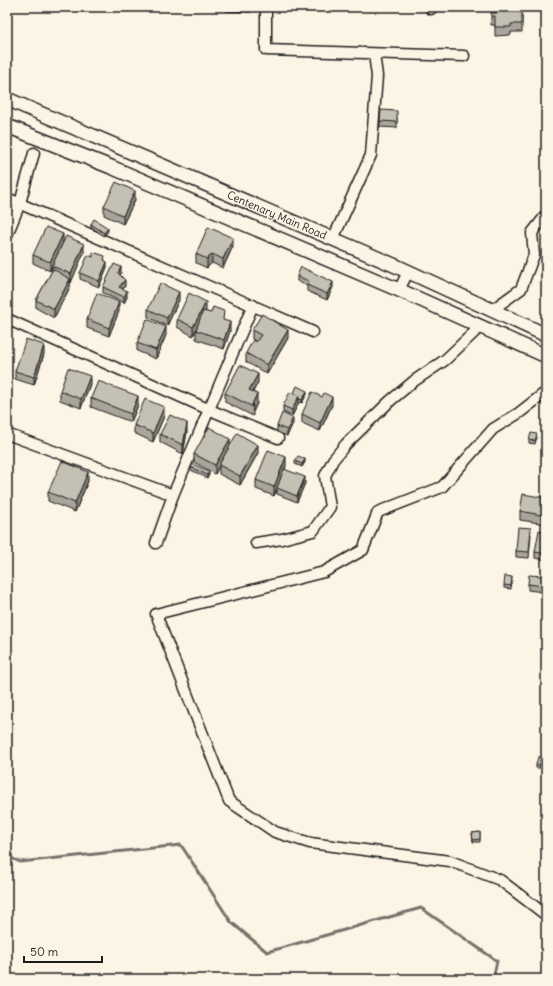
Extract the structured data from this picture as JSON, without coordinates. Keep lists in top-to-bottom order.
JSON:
{
  "streets": {
    "street": ["Centenary Main Road"]
  },
  "scale_bar": "50 m"
}
